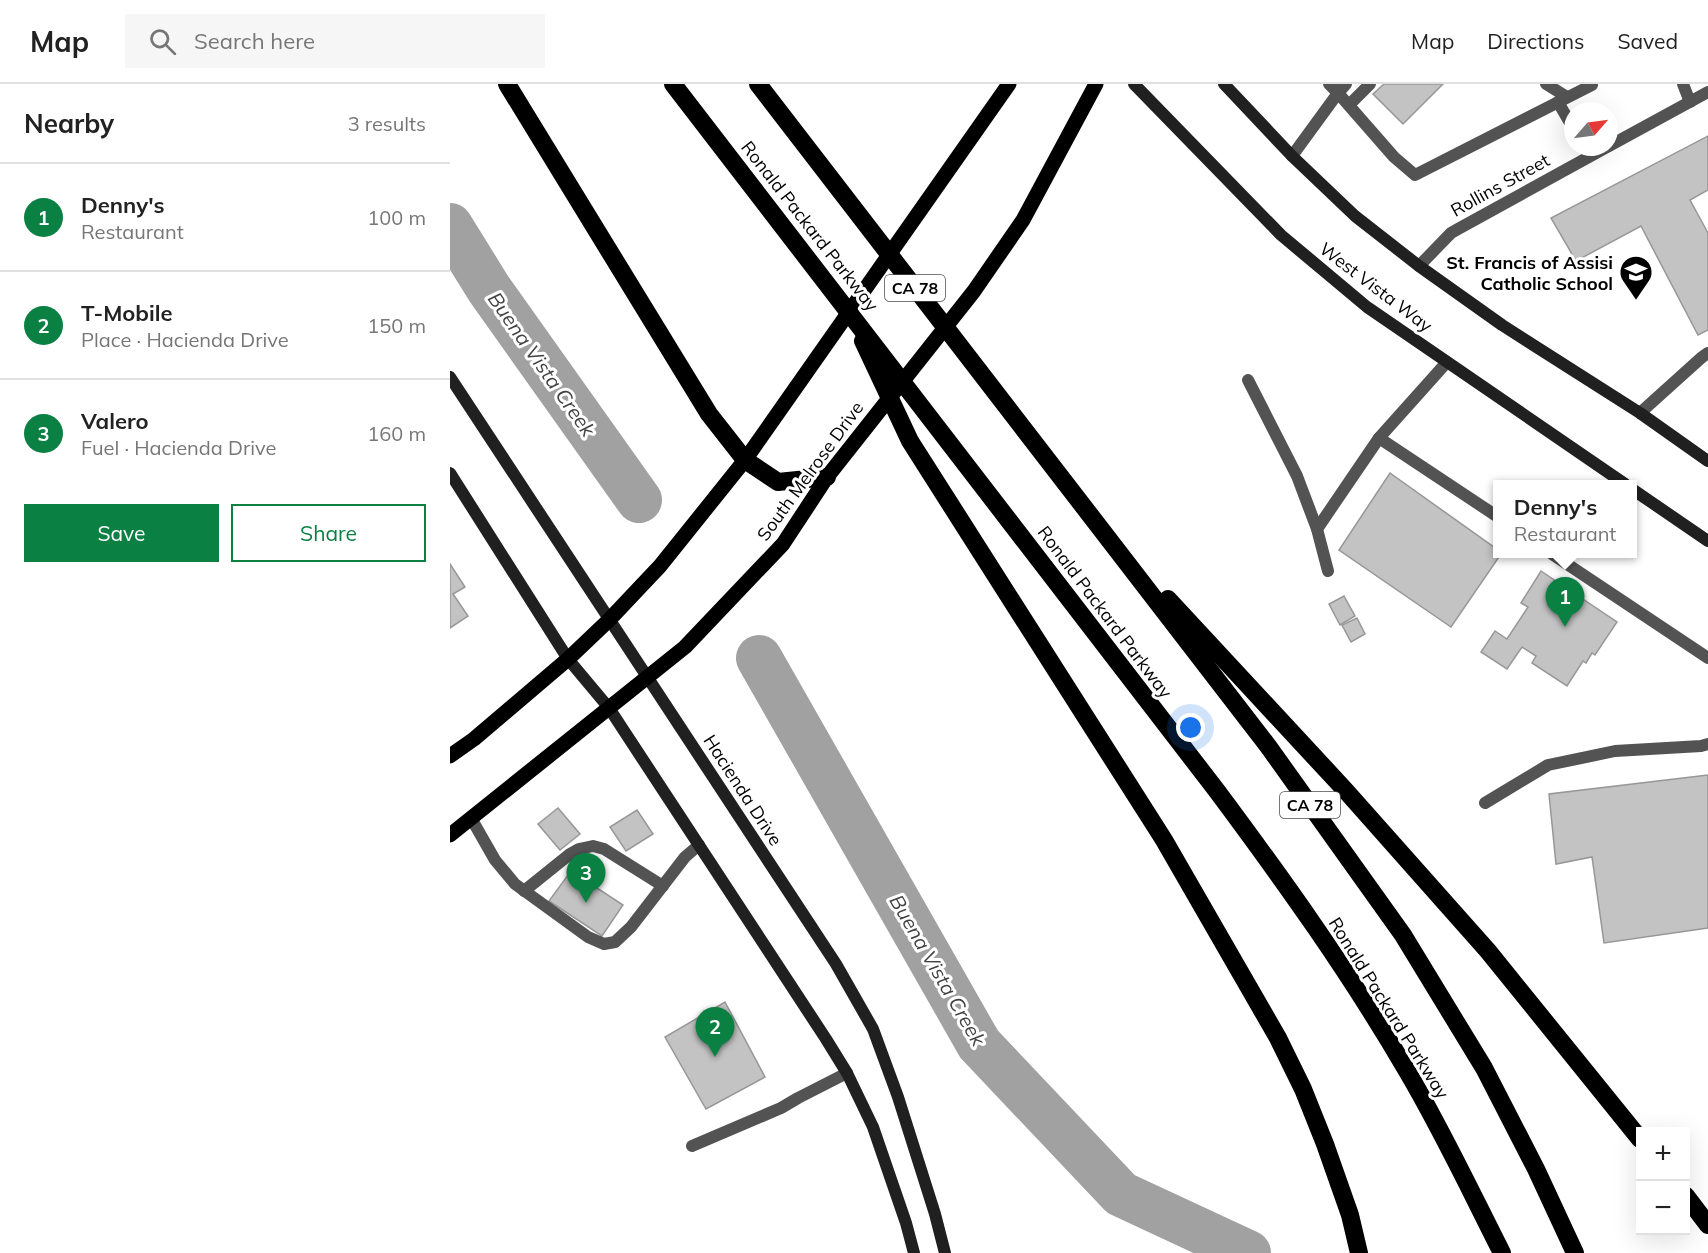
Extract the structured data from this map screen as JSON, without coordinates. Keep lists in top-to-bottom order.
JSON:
{
  "streets": {
    "highway": ["Ronald Packard Parkway", "CA 78"],
    "main road": ["West Vista Way", "South Melrose Drive", "Hacienda Drive"],
    "street": ["Rollins Street"]
  },
  "crossings": [
    ["South Melrose Drive", "Hacienda Drive"]
  ],
  "water": ["Buena Vista Creek"],
  "places": {
    "school or university": ["St. Francis of Assisi Catholic School"]
  },
  "north": "top right",
  "page": {
    "header": "Map",
    "search": "Search here",
    "nav": ["Map", "Directions", "Saved"],
    "heading": ["Nearby", "3 results"],
    "list": [
      {
        "mark": "1",
        "name": "Denny's",
        "note": "Restaurant",
        "value": "100 m"
      },
      {
        "mark": "2",
        "name": "T-Mobile",
        "note": "Place · Hacienda Drive",
        "value": "150 m"
      },
      {
        "mark": "3",
        "name": "Valero",
        "note": "Fuel · Hacienda Drive",
        "value": "160 m"
      }
    ],
    "popup": ["Denny's", "Restaurant"],
    "buttons": ["Save", "Share"],
    "pins": ["1", "3", "2"],
    "map_buttons": ["+", "−"]
  }
}
